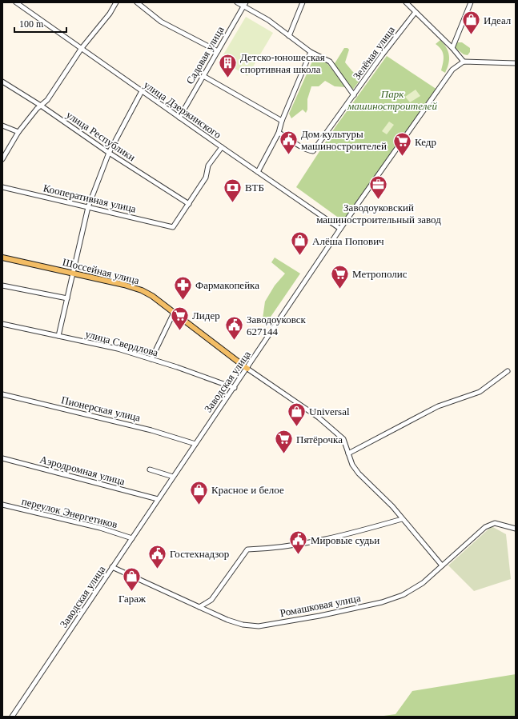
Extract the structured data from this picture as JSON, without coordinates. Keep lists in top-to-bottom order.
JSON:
{
  "streets": {
    "main road": ["Шоссейная улица"],
    "street": [
      "Зелёная улица",
      "Садовая улица",
      "улица Дзержинского",
      "улица Республики",
      "Кооперативная улица",
      "улица Свердлова",
      "Заводская улица",
      "Пионерская улица",
      "Аэродромная улица",
      "переулок Энергетиков",
      "Ромашковая улица"
    ]
  },
  "crossings": [
    ["Садовая улица", "улица Дзержинского"],
    ["улица Дзержинского", "Заводская улица"],
    ["улица Республики", "Кооперативная улица"],
    ["Шоссейная улица", "Заводская улица"],
    ["улица Свердлова", "Заводская улица"],
    ["Заводская улица", "Пионерская улица"],
    ["Заводская улица", "Аэродромная улица"],
    ["Заводская улица", "переулок Энергетиков"],
    ["Заводская улица", "Ромашковая улица"]
  ],
  "parks": ["Парк машиностроителей"],
  "places": {
    "shop": [
      "Идеал",
      "Алёша Попович",
      "Universal",
      "Красное и белое",
      "Гараж"
    ],
    "building": ["Детско-юношеская спортивная школа"],
    "public building": [
      "Дом культуры машиностроителей",
      "Заводоуковск 627144",
      "Мировые судьи",
      "Гостехнадзор"
    ],
    "supermarket": [
      "Кедр",
      "Метрополис",
      "Лидер",
      "Пятёрочка"
    ],
    "office": ["Заводоуковский машиностроительный завод"],
    "bank": ["ВТБ"],
    "pharmacy": ["Фармакопейка"]
  },
  "scale_bar": "100 m"
}
